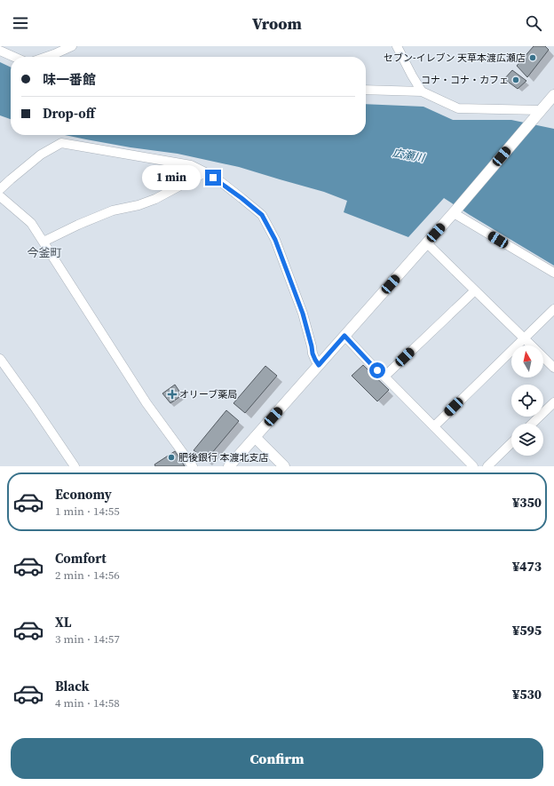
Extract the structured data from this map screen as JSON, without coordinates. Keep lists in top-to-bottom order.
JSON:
{
  "districts": ["今釜町"],
  "water": ["広瀬川"],
  "places": {
    "other": ["セブン-イレブン 天草本渡広瀬店", "コナ・コナ・カフェ", "肥後銀行 本渡北支店"],
    "health": ["オリーブ薬局"]
  },
  "north": "top",
  "page": {
    "header": "Vroom",
    "banner": ["味一番館", "Drop-off"],
    "bubble": "1 min",
    "list": [
      {
        "name": "Economy",
        "note": "1 min · 14:55",
        "value": "¥350"
      },
      {
        "name": "Comfort",
        "note": "2 min · 14:56",
        "value": "¥473"
      },
      {
        "name": "XL",
        "note": "3 min · 14:57",
        "value": "¥595"
      },
      {
        "name": "Black",
        "note": "4 min · 14:58",
        "value": "¥530"
      }
    ],
    "buttons": "Confirm"
  }
}
